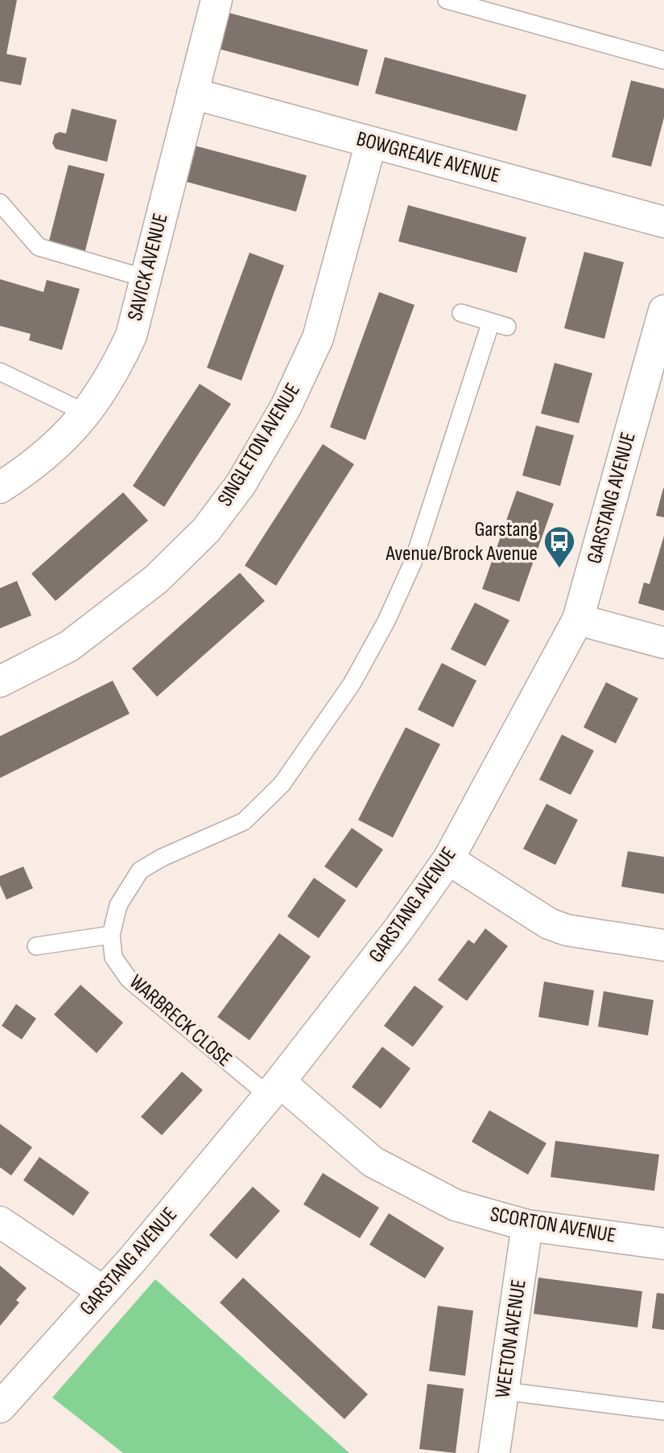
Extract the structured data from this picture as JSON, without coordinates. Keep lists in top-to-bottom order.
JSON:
{
  "streets": {
    "street": [
      "BOWGREAVE AVENUE",
      "SAVICK AVENUE",
      "SINGLETON AVENUE",
      "GARSTANG AVENUE",
      "SCORTON AVENUE",
      "WEETON AVENUE"
    ],
    "lane": ["WARBRECK CLOSE"]
  },
  "crossings": [
    ["BOWGREAVE AVENUE", "SAVICK AVENUE"],
    ["BOWGREAVE AVENUE", "SINGLETON AVENUE"],
    ["GARSTANG AVENUE", "WARBRECK CLOSE"],
    ["GARSTANG AVENUE", "SCORTON AVENUE"],
    ["WARBRECK CLOSE", "SCORTON AVENUE"],
    ["SCORTON AVENUE", "WEETON AVENUE"]
  ],
  "places": {
    "bus stop": ["Garstang Avenue/Brock Avenue"]
  }
}
